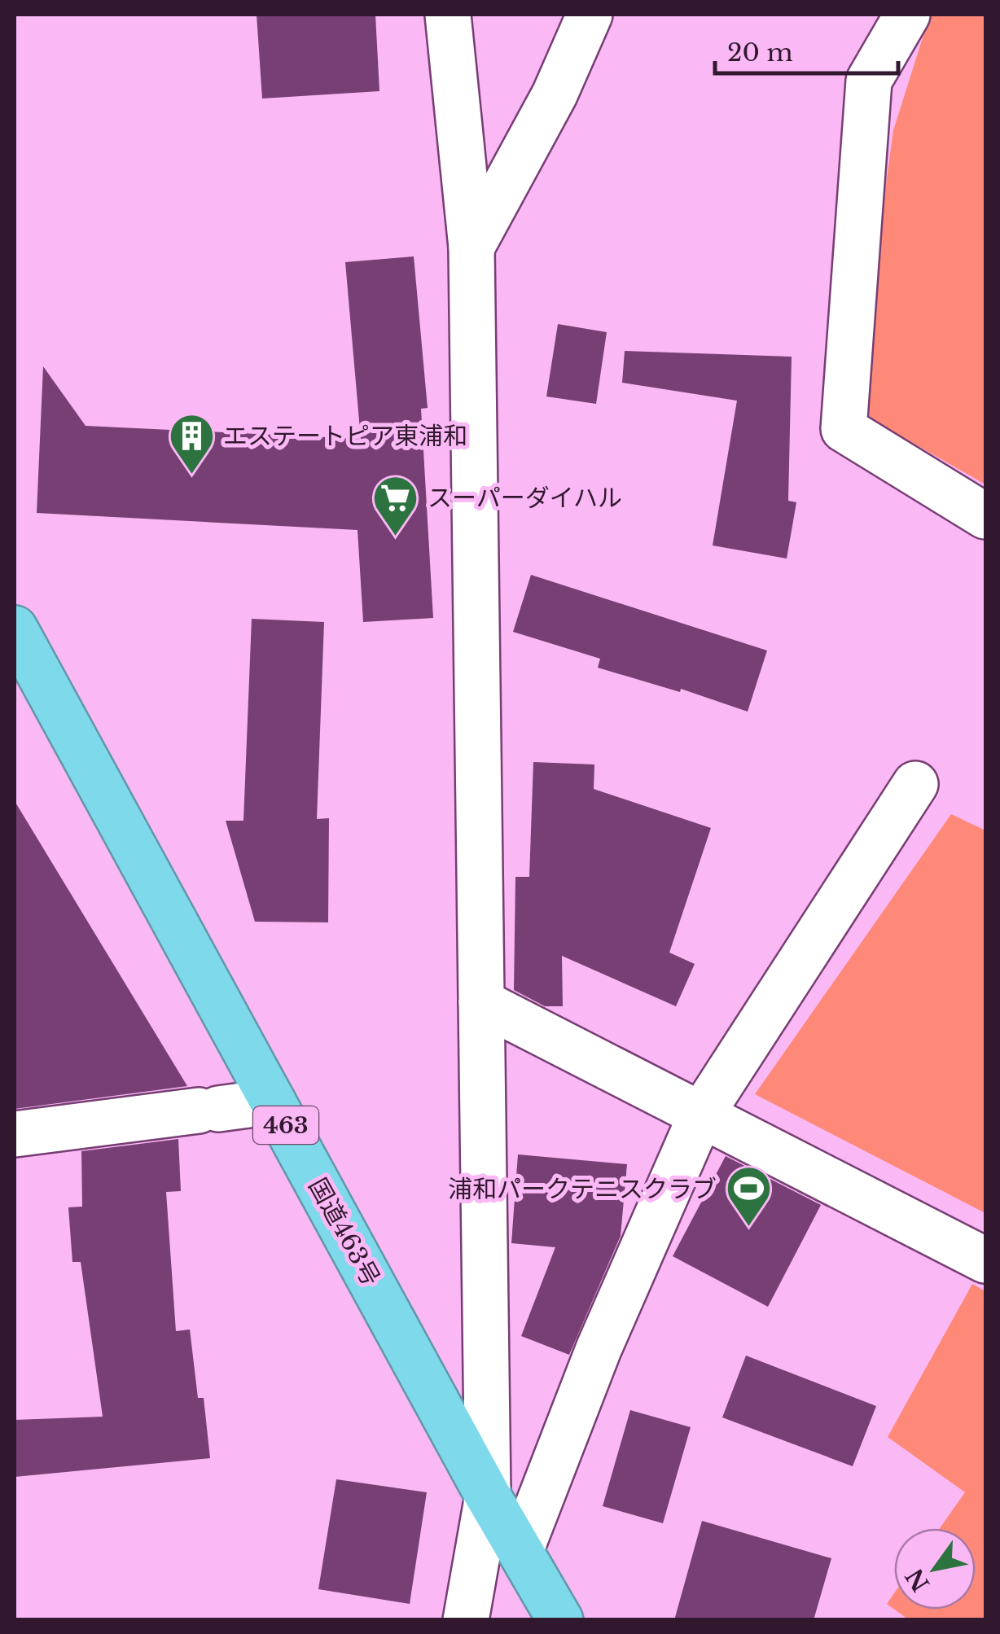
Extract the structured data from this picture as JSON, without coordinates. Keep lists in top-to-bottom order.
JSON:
{
  "streets": {
    "highway": ["463", "国道463号"]
  },
  "places": {
    "building": ["エステートピア東浦和"],
    "supermarket": ["スーパーダイハル"],
    "sports": ["浦和パークテニスクラブ"]
  },
  "scale_bar": "20 m",
  "north": "bottom left"
}
